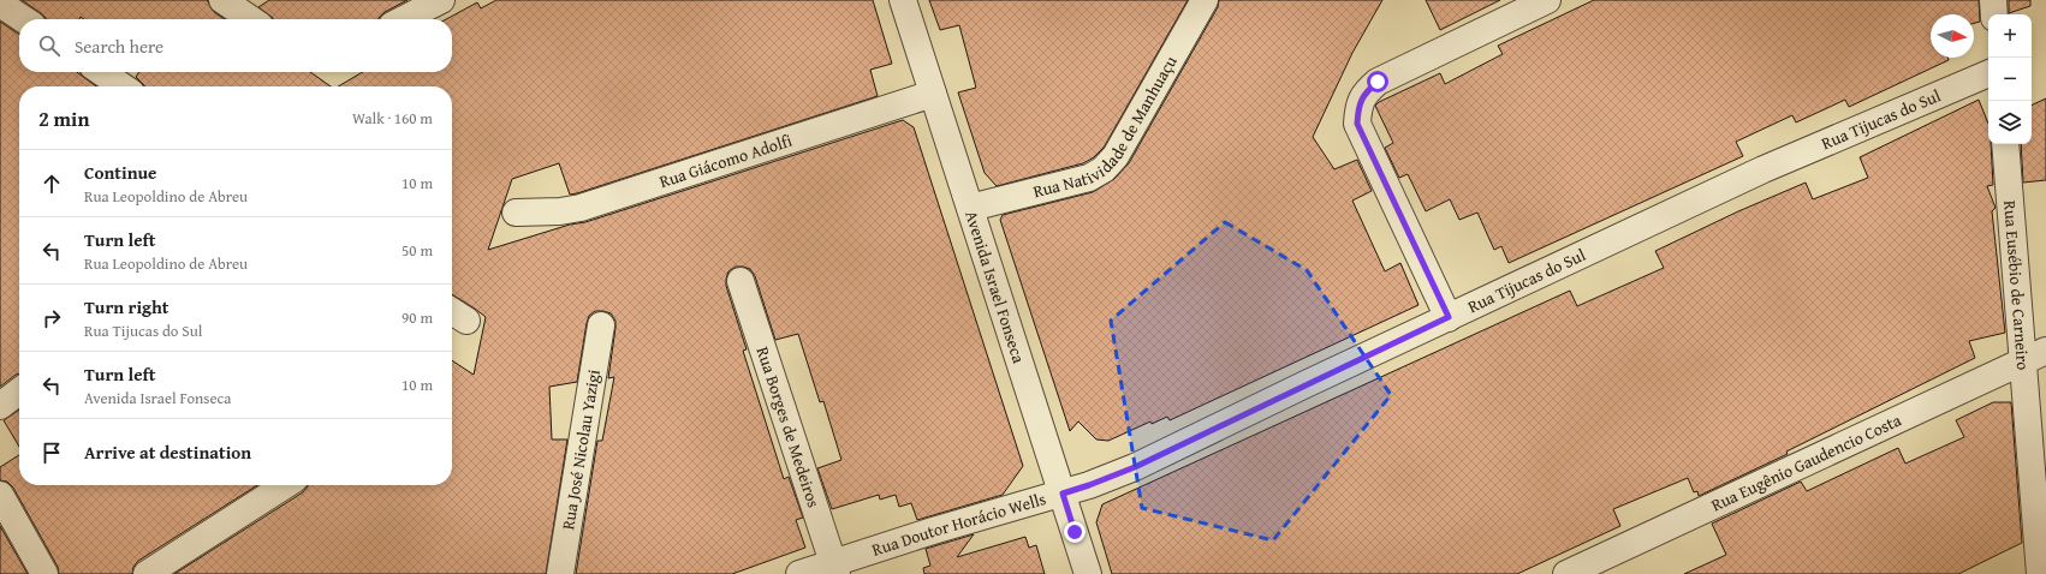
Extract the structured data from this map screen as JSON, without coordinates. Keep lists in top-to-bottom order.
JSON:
{
  "streets": {
    "street": [
      "Rua Tijucas do Sul",
      "Rua Natividade de Manhuaçu",
      "Rua Giácomo Adolfi",
      "Rua Eusébio de Carneiro",
      "Avenida Israel Fonseca",
      "Rua Borges de Medeiros",
      "Rua José Nicolau Yazigi",
      "Rua Eugênio Gaudencio Costa",
      "Rua Doutor Horácio Wells"
    ]
  },
  "crossings": [
    ["Rua Tijucas do Sul", "Avenida Israel Fonseca"],
    ["Rua Tijucas do Sul", "Rua Doutor Horácio Wells"],
    ["Rua Natividade de Manhuaçu", "Avenida Israel Fonseca"],
    ["Rua Giácomo Adolfi", "Avenida Israel Fonseca"],
    ["Rua Eusébio de Carneiro", "Rua Eugênio Gaudencio Costa"],
    ["Avenida Israel Fonseca", "Rua Doutor Horácio Wells"],
    ["Rua Borges de Medeiros", "Rua Doutor Horácio Wells"]
  ],
  "north": "right",
  "page": {
    "map_buttons": ["+", "−"],
    "search": "Search here",
    "heading": ["2 min", "Walk · 160 m"],
    "list": [
      ["Continue", "Rua Leopoldino de Abreu", "10 m"],
      ["Turn left", "Rua Leopoldino de Abreu", "50 m"],
      ["Turn right", "Rua Tijucas do Sul", "90 m"],
      ["Turn left", "Avenida Israel Fonseca", "10 m"],
      "Arrive at destination"
    ]
  }
}
